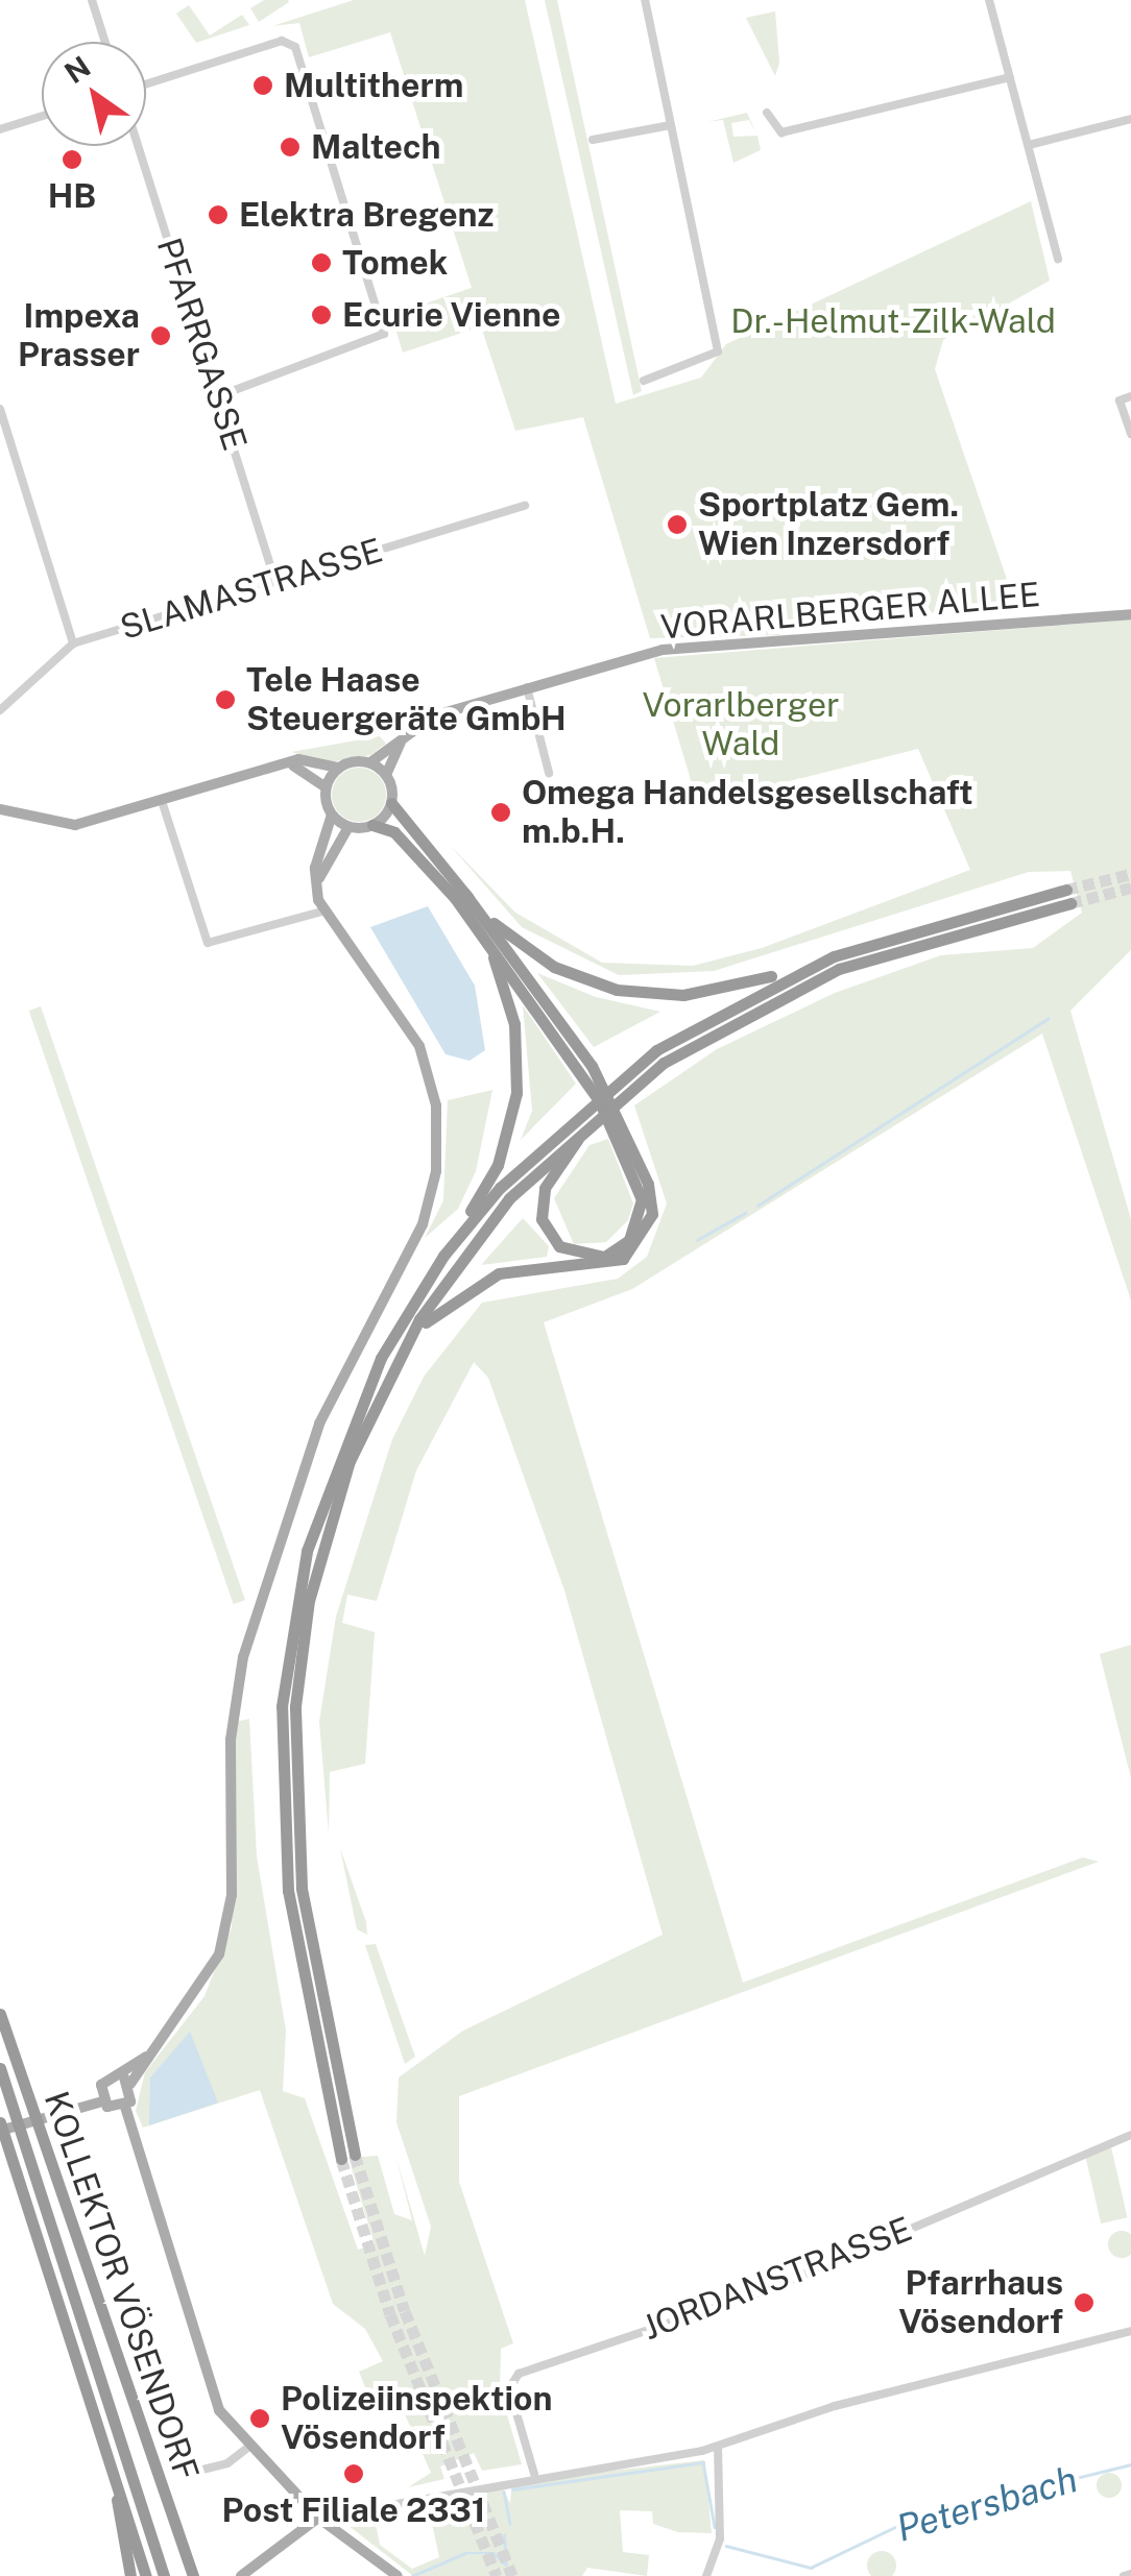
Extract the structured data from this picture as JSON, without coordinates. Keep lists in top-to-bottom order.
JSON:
{
  "streets": {
    "highway": ["KOLLEKTOR VÖSENDORF"],
    "main road": ["VORARLBERGER ALLEE"],
    "street": ["PFARRGASSE", "SLAMASTRASSE", "JORDANSTRASSE"]
  },
  "crossings": [
    ["PFARRGASSE", "SLAMASTRASSE"]
  ],
  "water": ["Petersbach"],
  "parks": ["Dr.-Helmut-Zilk-Wald", "Vorarlberger Wald"],
  "places": [
    "Multitherm",
    "Maltech",
    "HB",
    "Elektra Bregenz",
    "Tomek",
    "Ecurie Vienne",
    "Impexa Prasser",
    "Sportplatz Gem. Wien Inzersdorf",
    "Tele Haase Steuergeräte GmbH",
    "Omega Handelsgesellschaft m.b.H.",
    "Pfarrhaus Vösendorf",
    "Polizeiinspektion Vösendorf",
    "Post Filiale 2331"
  ],
  "north": "top left"
}
